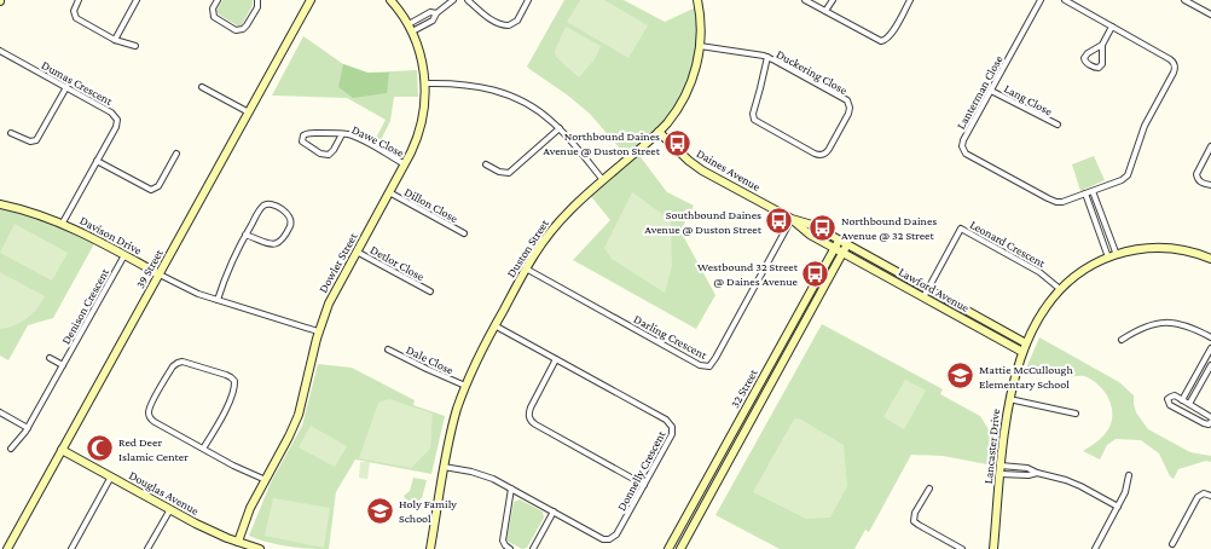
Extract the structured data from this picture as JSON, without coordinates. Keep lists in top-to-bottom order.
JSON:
{
  "streets": {
    "street": [
      "Duckering Close",
      "Dumas Crescent",
      "Lanterman Close",
      "Lang Close",
      "Dawe Close",
      "Daines Avenue",
      "Dillon Close",
      "Davison Drive",
      "Leonard Crescent",
      "Duston Street",
      "Dowler Street",
      "Detlor Close",
      "39 Street",
      "Lawford Avenue",
      "Denison Crescent",
      "Darling Crescent",
      "Dale Close",
      "32 Street",
      "Lancaster Drive",
      "Donnelly Crescent",
      "Douglas Avenue"
    ]
  },
  "crossings": [
    ["Duckering Close", "Duston Street"],
    ["Dumas Crescent", "Davison Drive"],
    ["Lanterman Close", "Lang Close"],
    ["Dawe Close", "Dowler Street"],
    ["Daines Avenue", "Duston Street"],
    ["Daines Avenue", "Lawford Avenue"],
    ["Daines Avenue", "Darling Crescent"],
    ["Daines Avenue", "32 Street"],
    ["Dillon Close", "Dowler Street"],
    ["Davison Drive", "Dowler Street"],
    ["Davison Drive", "39 Street"],
    ["Davison Drive", "Denison Crescent"],
    ["Leonard Crescent", "Lawford Avenue"],
    ["Leonard Crescent", "Lancaster Drive"],
    ["Duston Street", "Darling Crescent"],
    ["Duston Street", "Dale Close"],
    ["Duston Street", "Donnelly Crescent"],
    ["Dowler Street", "Detlor Close"],
    ["Dowler Street", "Douglas Avenue"],
    ["39 Street", "Douglas Avenue"],
    ["Lawford Avenue", "32 Street"],
    ["Lawford Avenue", "Lancaster Drive"]
  ],
  "places": {
    "bus stop": [
      "Northbound Daines Avenue @ Duston Street",
      "Southbound Daines Avenue @ Duston Street",
      "Northbound Daines Avenue @ 32 Street",
      "Westbound 32 Street @ Daines Avenue"
    ],
    "school or university": ["Mattie McCullough Elementary School", "Holy Family School"],
    "mosque": ["Red Deer Islamic Center"]
  }
}
